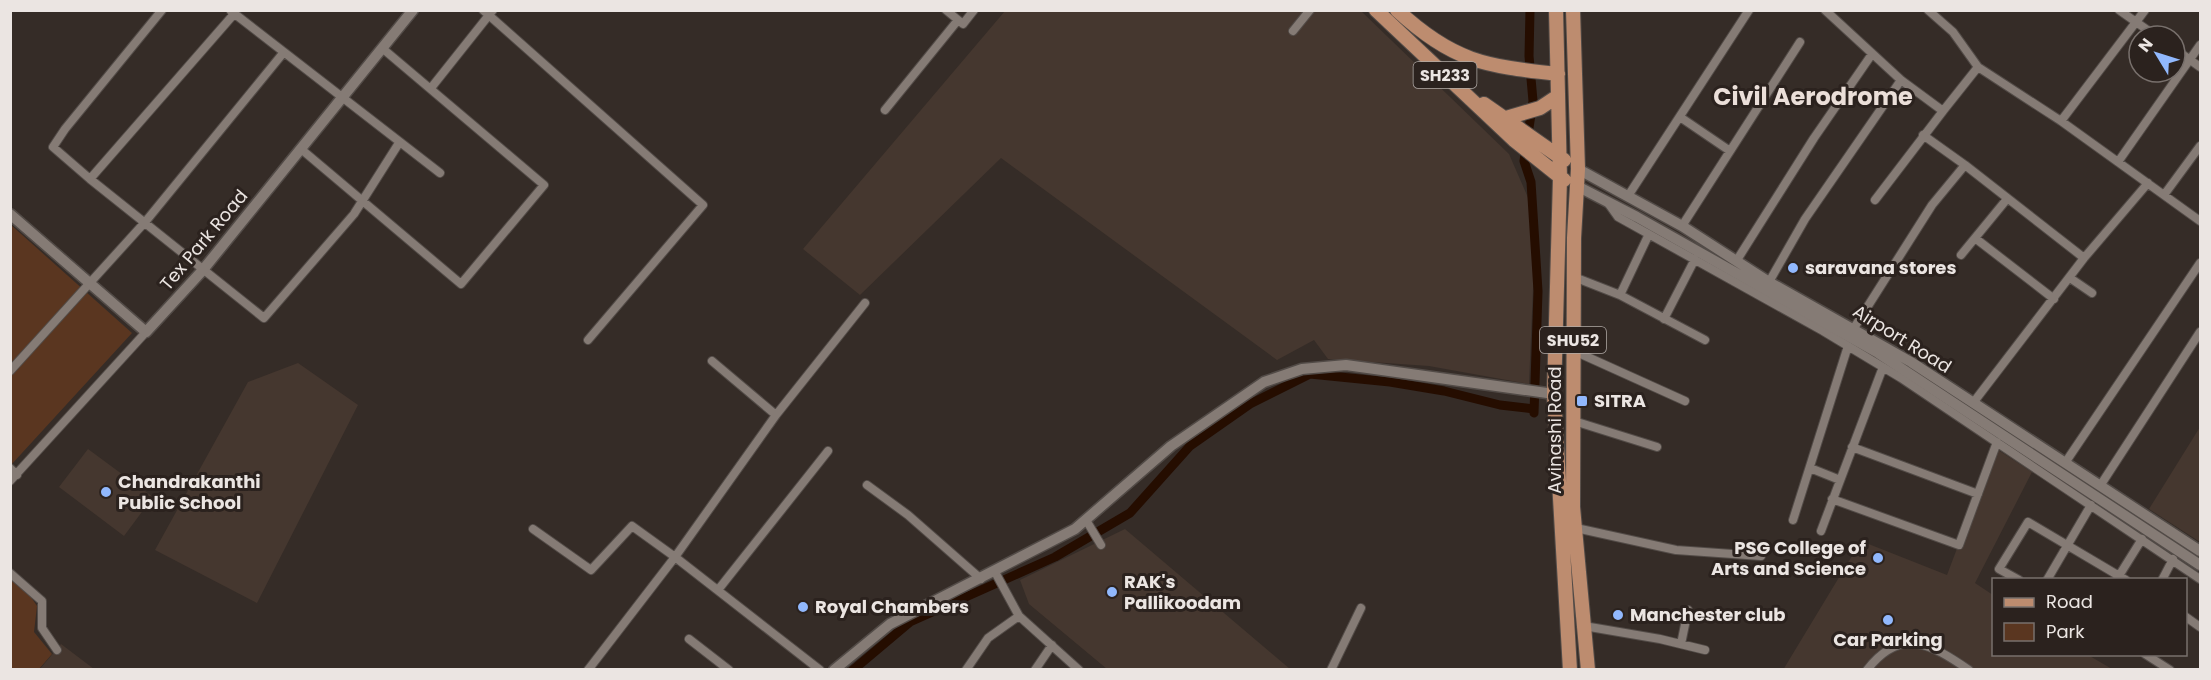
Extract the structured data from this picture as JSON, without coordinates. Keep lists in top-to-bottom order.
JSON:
{
  "streets": {
    "main road": ["SH233", "SHU52", "Avinashi Road"],
    "street": ["Tex Park Road", "Airport Road"]
  },
  "crossings": [
    ["SH233", "Airport Road"],
    ["SH233", "Avinashi Road"],
    ["Airport Road", "Avinashi Road"]
  ],
  "districts": ["Civil Aerodrome"],
  "places": {
    "other": [
      "saravana stores",
      "Chandrakanthi Public School",
      "PSG College of Arts and Science",
      "RAK's Pallikoodam",
      "Royal Chambers",
      "Manchester club",
      "Car Parking"
    ],
    "transit": ["SITRA"]
  },
  "legend": ["Road", "Park"],
  "north": "top left"
}
